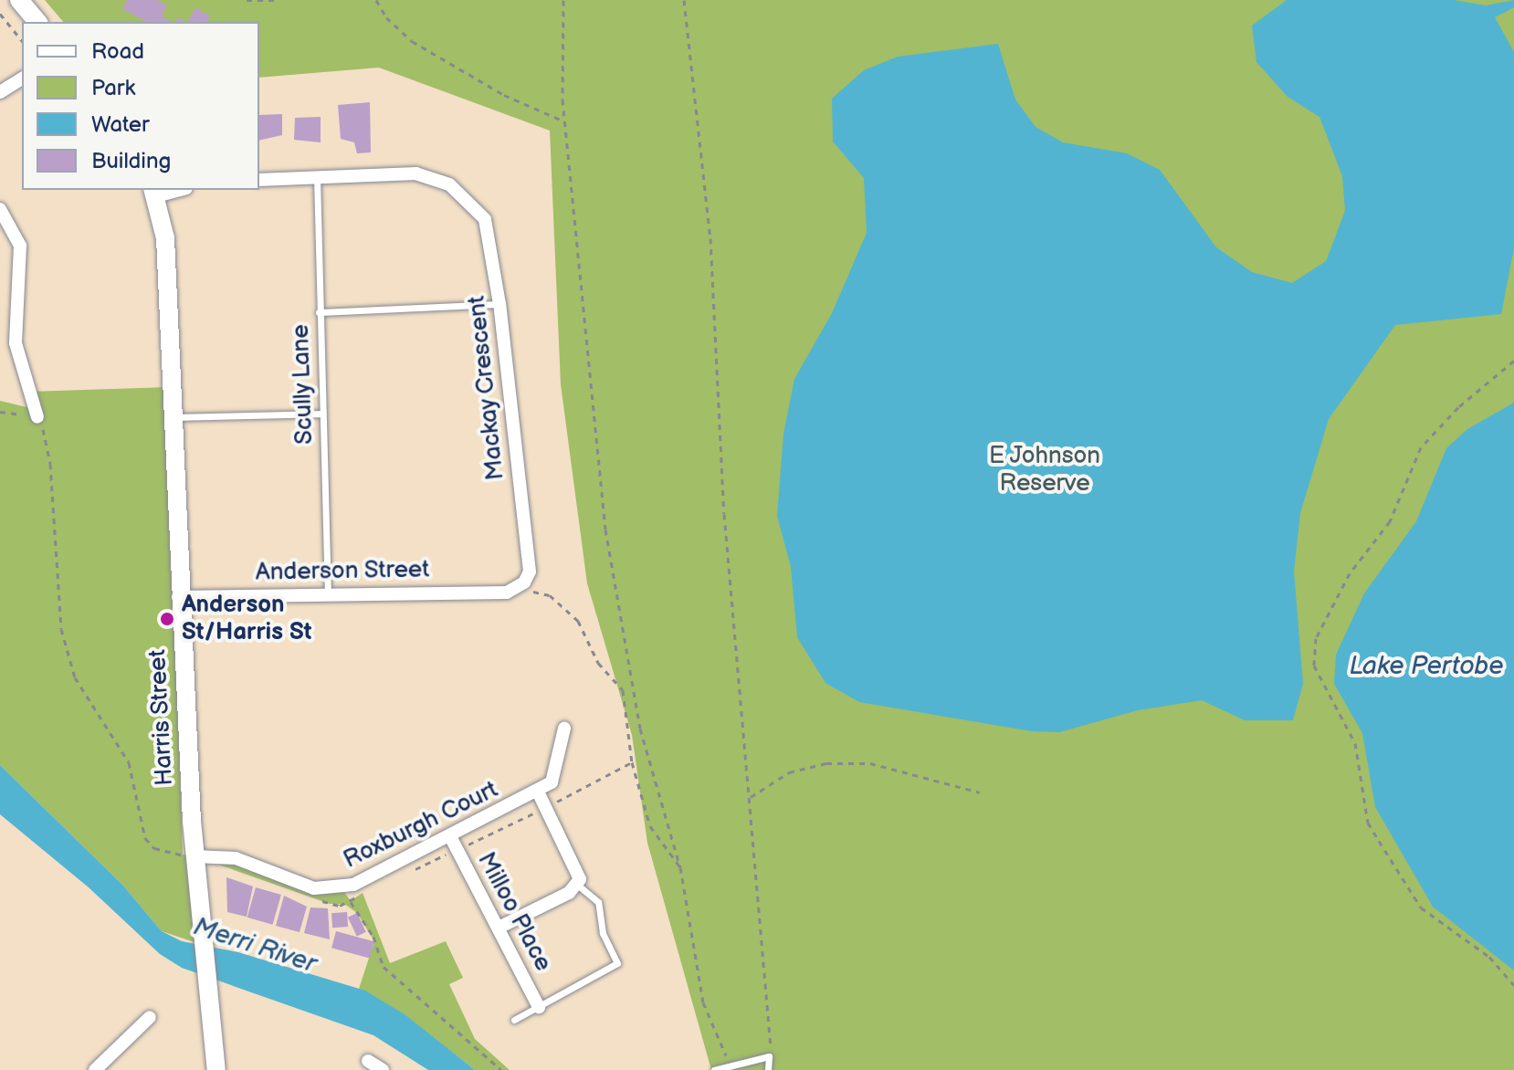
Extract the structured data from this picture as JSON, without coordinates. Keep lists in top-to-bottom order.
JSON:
{
  "streets": {
    "street": [
      "Mackay Crescent",
      "Anderson Street",
      "Harris Street",
      "Roxburgh Court",
      "Milloo Place"
    ],
    "lane": ["Scully Lane"]
  },
  "crossings": [
    ["Scully Lane", "Mackay Crescent"],
    ["Scully Lane", "Anderson Street"],
    ["Mackay Crescent", "Anderson Street"],
    ["Anderson Street", "Harris Street"],
    ["Harris Street", "Roxburgh Court"],
    ["Roxburgh Court", "Milloo Place"]
  ],
  "water": ["Lake Pertobe", "Merri River"],
  "parks": ["E Johnson Reserve"],
  "places": ["Anderson St/Harris St"],
  "legend": [
    "Road",
    "Park",
    "Water",
    "Building"
  ]
}
